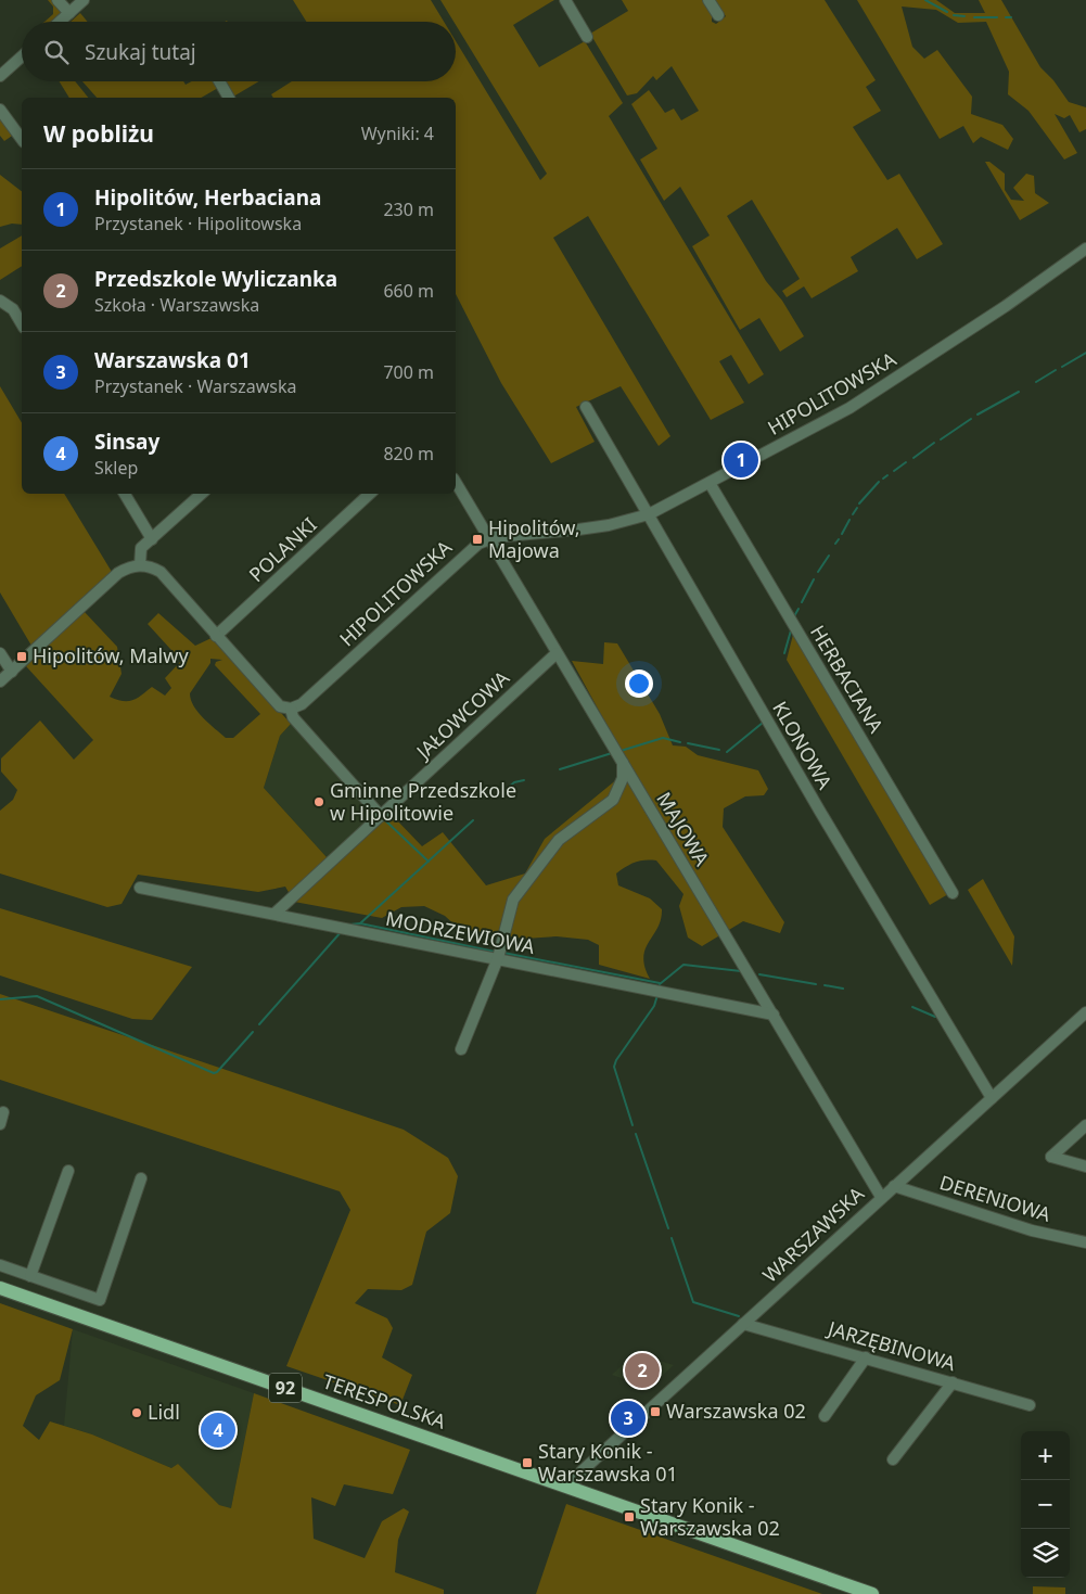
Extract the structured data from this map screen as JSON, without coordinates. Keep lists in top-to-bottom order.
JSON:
{
  "streets": {
    "main road": ["92", "TERESPOLSKA"],
    "street": [
      "HIPOLITOWSKA",
      "POLANKI",
      "HERBACIANA",
      "JAŁOWCOWA",
      "KLONOWA",
      "MAJOWA",
      "MODRZEWIOWA",
      "DERENIOWA",
      "WARSZAWSKA",
      "JARZĘBINOWA"
    ]
  },
  "crossings": [
    ["HIPOLITOWSKA", "HERBACIANA"],
    ["HIPOLITOWSKA", "KLONOWA"],
    ["HIPOLITOWSKA", "MAJOWA"],
    ["JAŁOWCOWA", "MAJOWA"],
    ["JAŁOWCOWA", "MODRZEWIOWA"],
    ["KLONOWA", "WARSZAWSKA"],
    ["MAJOWA", "MODRZEWIOWA"],
    ["MAJOWA", "WARSZAWSKA"],
    ["DERENIOWA", "WARSZAWSKA"],
    ["WARSZAWSKA", "JARZĘBINOWA"],
    ["WARSZAWSKA", "92"],
    ["WARSZAWSKA", "TERESPOLSKA"],
    ["92", "TERESPOLSKA"]
  ],
  "places": {
    "transit": [
      "Hipolitów, Majowa",
      "Hipolitów, Malwy",
      "Warszawska 02",
      "Stary Konik - Warszawska 01",
      "Stary Konik - Warszawska 02"
    ],
    "other": ["Gminne Przedszkole w Hipolitowie", "Lidl"]
  },
  "page": {
    "search": "Szukaj tutaj",
    "heading": ["W pobliżu", "Wyniki: 4"],
    "list": [
      {
        "mark": "1",
        "name": "Hipolitów, Herbaciana",
        "note": "Przystanek · Hipolitowska",
        "value": "230 m"
      },
      {
        "mark": "2",
        "name": "Przedszkole Wyliczanka",
        "note": "Szkoła · Warszawska",
        "value": "660 m"
      },
      {
        "mark": "3",
        "name": "Warszawska 01",
        "note": "Przystanek · Warszawska",
        "value": "700 m"
      },
      {
        "mark": "4",
        "name": "Sinsay",
        "note": "Sklep",
        "value": "820 m"
      }
    ],
    "pins": [
      "1",
      "2",
      "3",
      "4"
    ],
    "map_buttons": ["+", "−"]
  }
}
